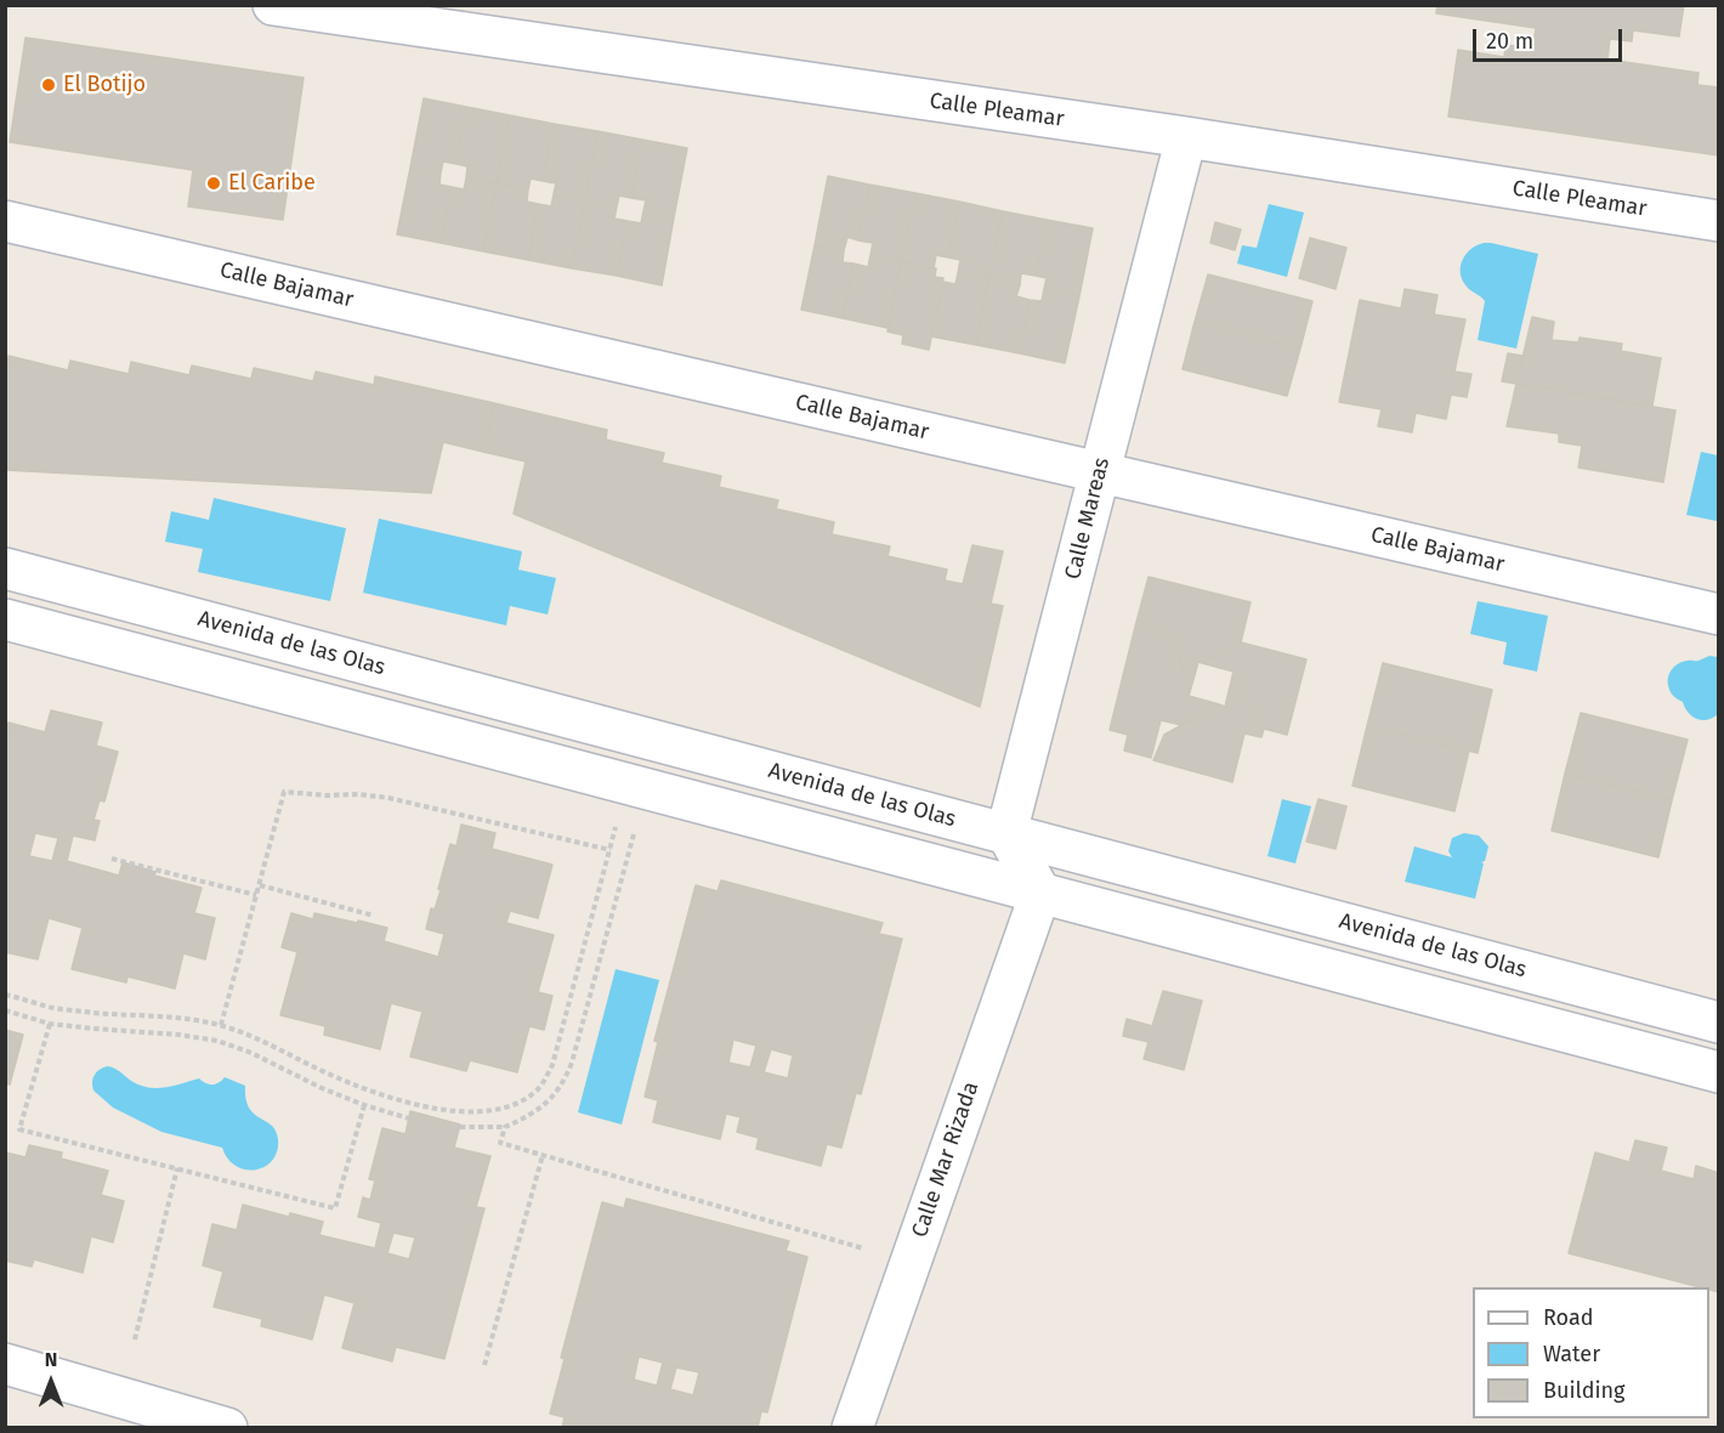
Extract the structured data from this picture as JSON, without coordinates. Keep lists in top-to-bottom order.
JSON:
{
  "streets": {
    "street": [
      "Calle Pleamar",
      "Calle Bajamar",
      "Calle Mareas",
      "Avenida de las Olas",
      "Calle Mar Rizada"
    ]
  },
  "crossings": [
    ["Calle Pleamar", "Calle Mareas"],
    ["Calle Bajamar", "Calle Mareas"],
    ["Calle Mareas", "Avenida de las Olas"]
  ],
  "places": ["El Botijo", "El Caribe"],
  "legend": ["Road", "Water", "Building"],
  "scale_bar": "20 m",
  "north": "top"
}
